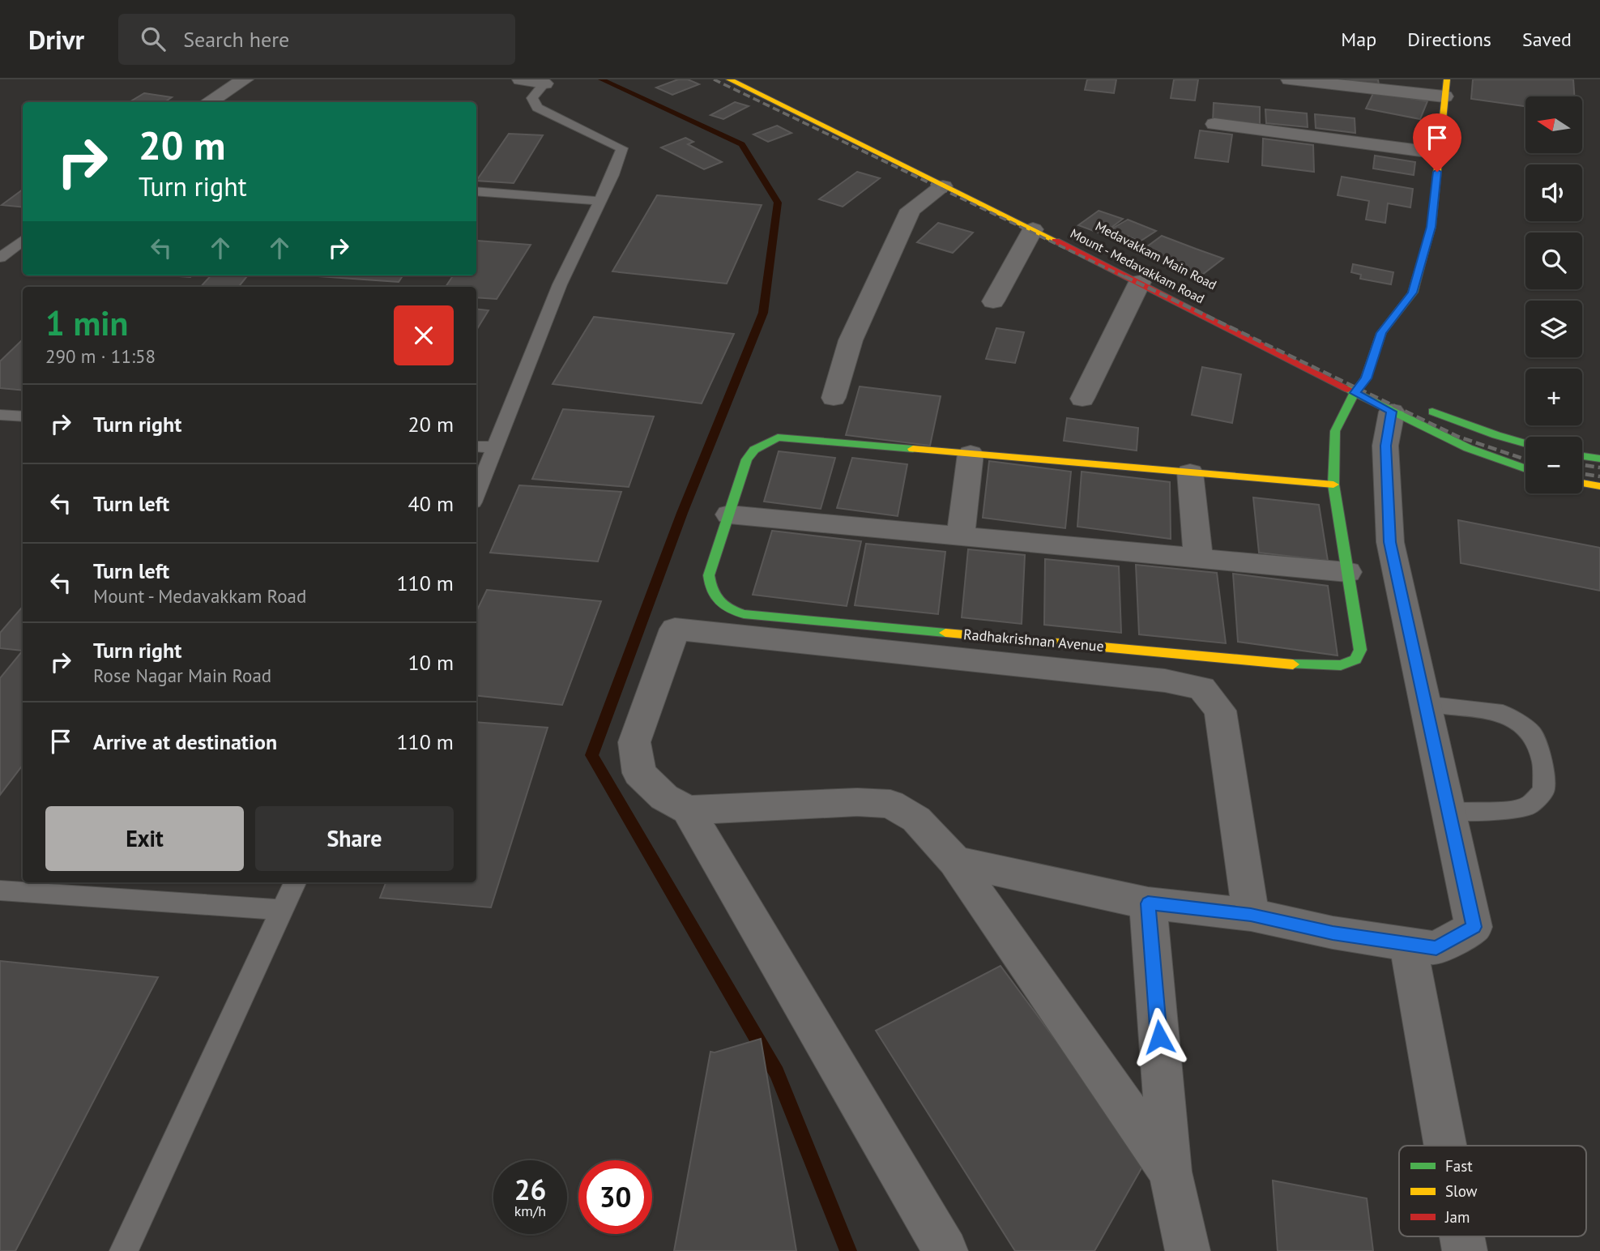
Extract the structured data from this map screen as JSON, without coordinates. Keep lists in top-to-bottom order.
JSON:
{
  "streets": {
    "street": ["Mount - Medavakkam Road", "Radhakrishnan Avenue"]
  },
  "crossings": [
    ["Mount - Medavakkam Road", "Radhakrishnan Avenue"]
  ],
  "legend": ["Fast", "Slow", "Jam"],
  "north": "left",
  "page": {
    "header": "Drivr",
    "search": "Search here",
    "nav": ["Map", "Directions", "Saved"],
    "map_buttons": ["+", "−"],
    "turn": ["20 m", "Turn right"],
    "heading": ["1 min", "290 m · 11:58"],
    "list": [
      {
        "name": "Turn right",
        "value": "20 m"
      },
      {
        "name": "Turn left",
        "value": "40 m"
      },
      {
        "name": "Turn left",
        "note": "Mount - Medavakkam Road",
        "value": "110 m"
      },
      {
        "name": "Turn right",
        "note": "Rose Nagar Main Road",
        "value": "10 m"
      },
      {
        "name": "Arrive at destination",
        "value": "110 m"
      }
    ],
    "buttons": ["Exit", "Share"],
    "speed": "26 km/h",
    "limit": "30"
  }
}
